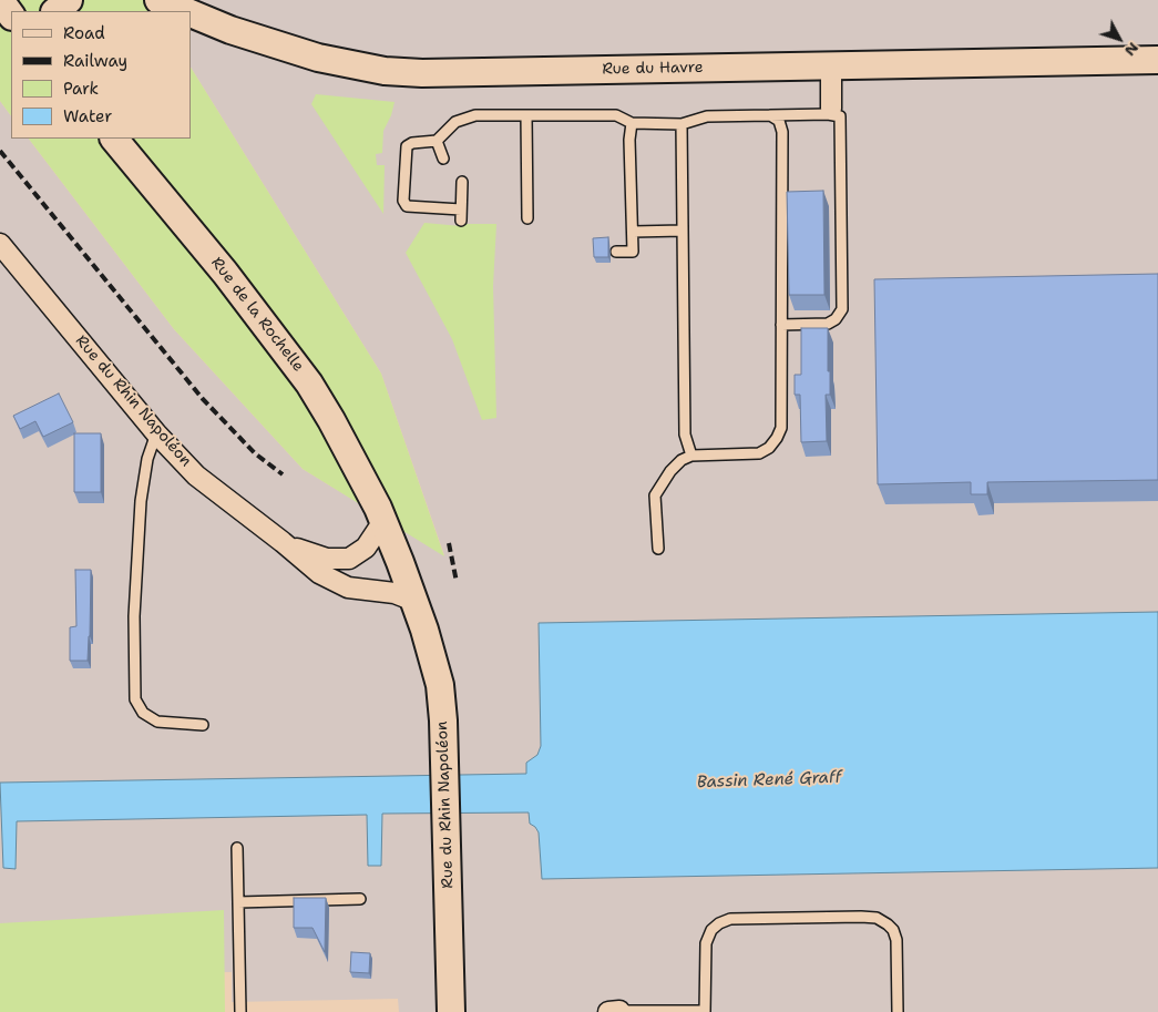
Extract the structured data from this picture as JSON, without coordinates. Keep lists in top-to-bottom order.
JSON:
{
  "streets": {
    "main road": ["Rue du Havre", "Rue de la Rochelle", "Rue du Rhin Napoléon"]
  },
  "crossings": [
    ["Rue de la Rochelle", "Rue du Rhin Napoléon"]
  ],
  "water": ["Bassin René Graff"],
  "legend": [
    "Road",
    "Railway",
    "Park",
    "Water"
  ],
  "north": "bottom right"
}
